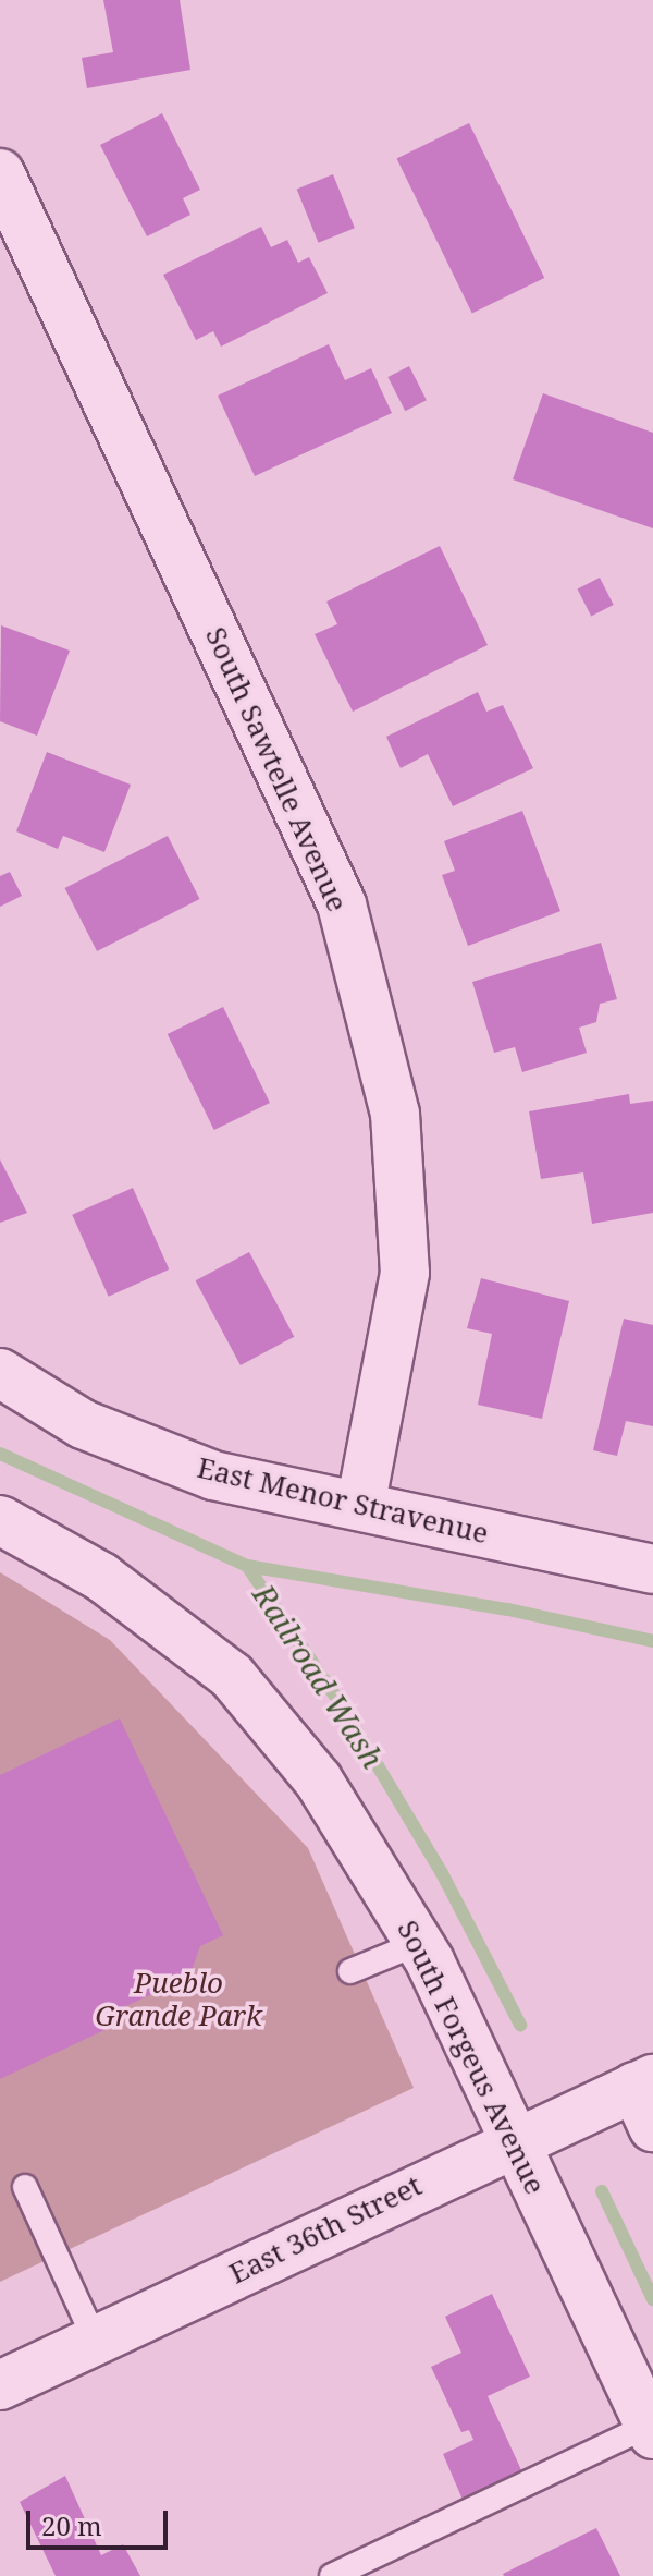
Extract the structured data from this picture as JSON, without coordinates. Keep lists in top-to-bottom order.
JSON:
{
  "streets": {
    "street": [
      "South Sawtelle Avenue",
      "East Menor Stravenue",
      "South Forgeus Avenue",
      "East 36th Street"
    ]
  },
  "crossings": [
    ["South Sawtelle Avenue", "East Menor Stravenue"],
    ["South Forgeus Avenue", "East 36th Street"]
  ],
  "water": ["Railroad Wash"],
  "parks": ["Pueblo Grande Park"],
  "scale_bar": "20 m"
}
